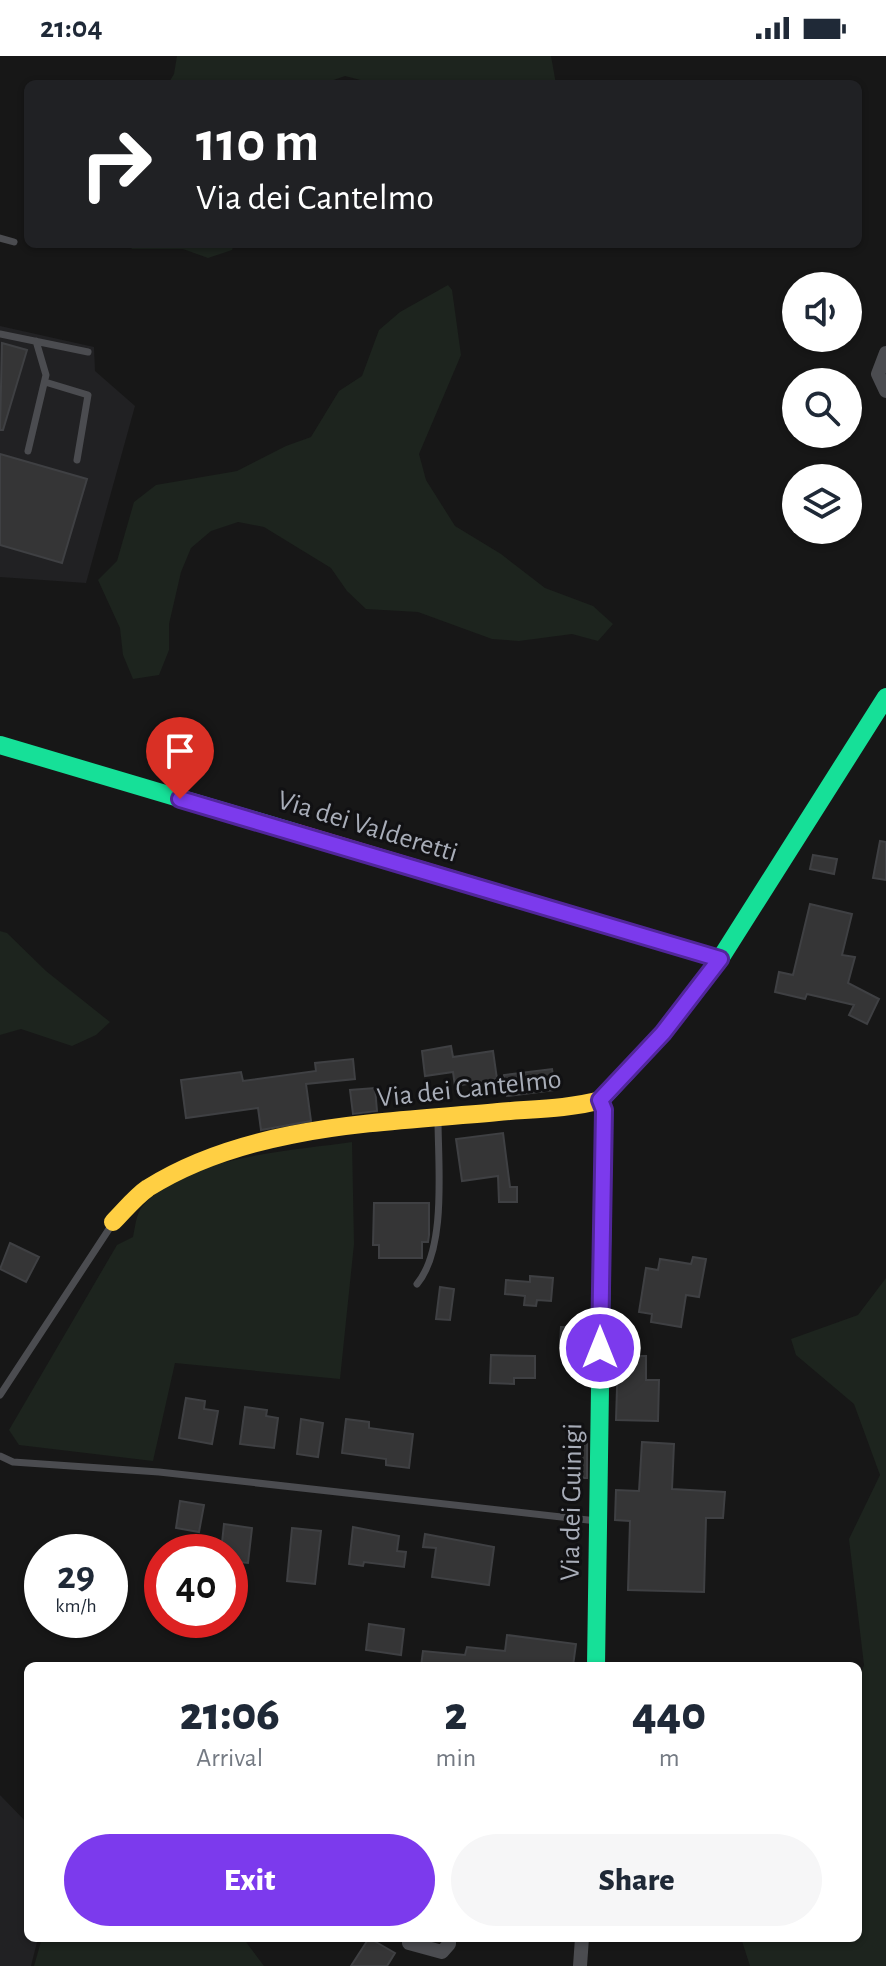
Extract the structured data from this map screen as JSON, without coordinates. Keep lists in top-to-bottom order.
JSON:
{
  "streets": {
    "street": ["Via dei Valderetti", "Via dei Cantelmo", "Via dei Guinigi"]
  },
  "crossings": [
    ["Via dei Valderetti", "Via dei Cantelmo"],
    ["Via dei Cantelmo", "Via dei Guinigi"]
  ],
  "page": {
    "status": "21:04",
    "turn": ["110 m", "Via dei Cantelmo"],
    "speed": "29 km/h",
    "limit": "40",
    "eta": [
      "21:06",
      "Arrival",
      "2",
      "min",
      "440",
      "m"
    ],
    "buttons": ["Exit", "Share"]
  }
}
